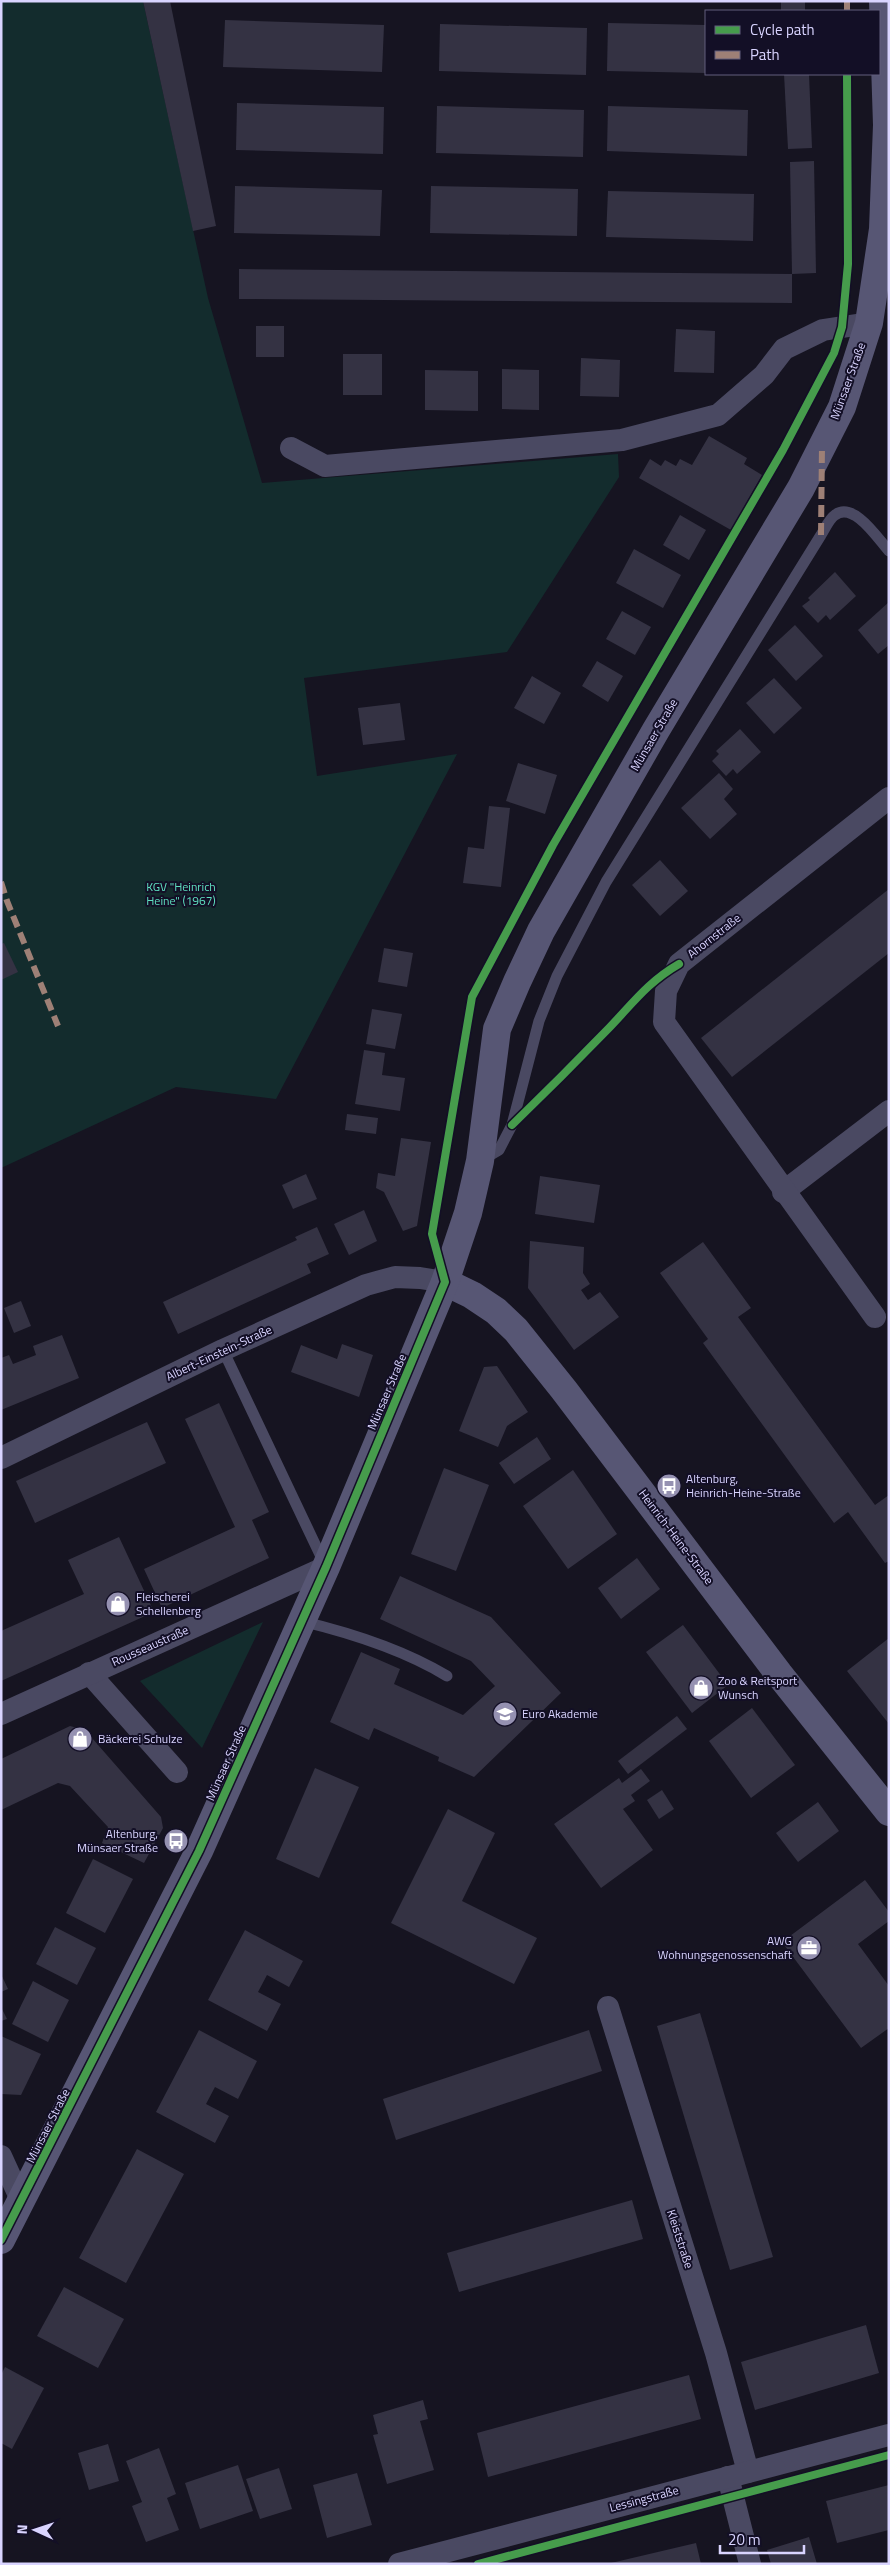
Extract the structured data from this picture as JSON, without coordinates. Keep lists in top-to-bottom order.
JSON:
{
  "streets": {
    "street": [
      "Münsaer Straße",
      "Ahornstraße",
      "Albert-Einstein-Straße",
      "Heinrich-Heine-Straße",
      "Rousseaustraße",
      "Kleiststraße",
      "Lessingstraße"
    ]
  },
  "crossings": [
    ["Münsaer Straße", "Albert-Einstein-Straße"],
    ["Münsaer Straße", "Heinrich-Heine-Straße"],
    ["Münsaer Straße", "Rousseaustraße"],
    ["Albert-Einstein-Straße", "Heinrich-Heine-Straße"],
    ["Kleiststraße", "Lessingstraße"]
  ],
  "parks": ["KGV \"Heinrich Heine\" (1967)"],
  "places": {
    "bus stop": ["Altenburg, Heinrich-Heine-Straße", "Altenburg, Münsaer Straße"],
    "shop": ["Fleischerei Schellenberg", "Zoo & Reitsport Wunsch", "Bäckerei Schulze"],
    "school or university": ["Euro Akademie"],
    "office": ["AWG Wohnungsgenossenschaft"]
  },
  "legend": ["Cycle path", "Path"],
  "scale_bar": "20 m",
  "north": "left"
}
